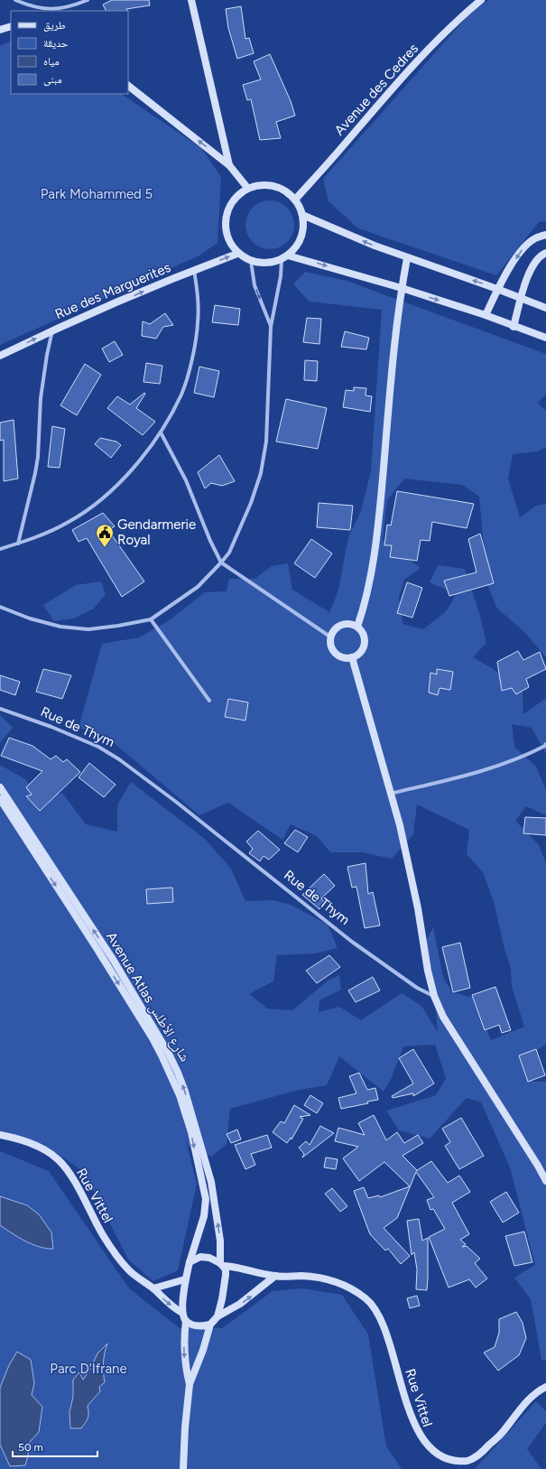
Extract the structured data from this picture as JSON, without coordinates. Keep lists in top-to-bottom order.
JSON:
{
  "streets": {
    "street": [
      "Avenue des Cedres",
      "Rue des Marguerites",
      "Rue de Thym",
      "Avenue Atlas شارع الأطلس",
      "Rue Vittel"
    ]
  },
  "crossings": [
    ["Avenue des Cedres", "Rue des Marguerites"],
    ["Avenue Atlas شارع الأطلس", "Rue Vittel"]
  ],
  "one_way": ["Rue des Marguerites"],
  "parks": ["Park Mohammed 5", "Parc D'Ifrane"],
  "places": {
    "public building": ["Gendarmerie Royal"]
  },
  "legend": [
    "طريق",
    "حديقة",
    "مياه",
    "مبنى"
  ],
  "scale_bar": "50 m"
}
